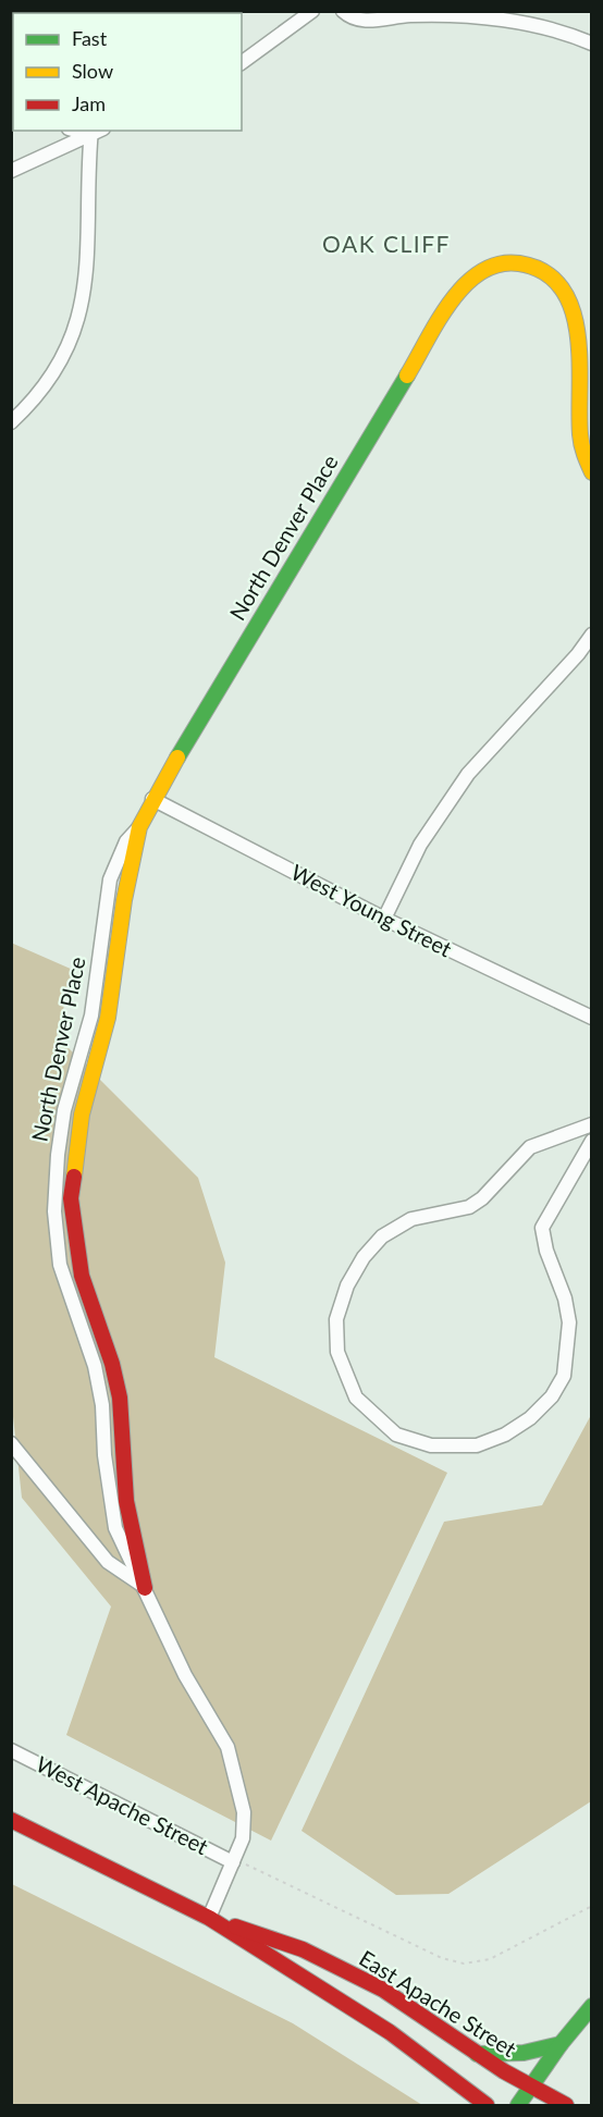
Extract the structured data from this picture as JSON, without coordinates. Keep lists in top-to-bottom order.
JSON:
{
  "streets": {
    "main road": ["North Denver Place", "East Apache Street"],
    "street": ["West Young Street", "West Apache Street"]
  },
  "crossings": [
    ["North Denver Place", "West Young Street"],
    ["North Denver Place", "West Apache Street"],
    ["North Denver Place", "East Apache Street"]
  ],
  "districts": ["OAK CLIFF"],
  "legend": ["Fast", "Slow", "Jam"]
}
